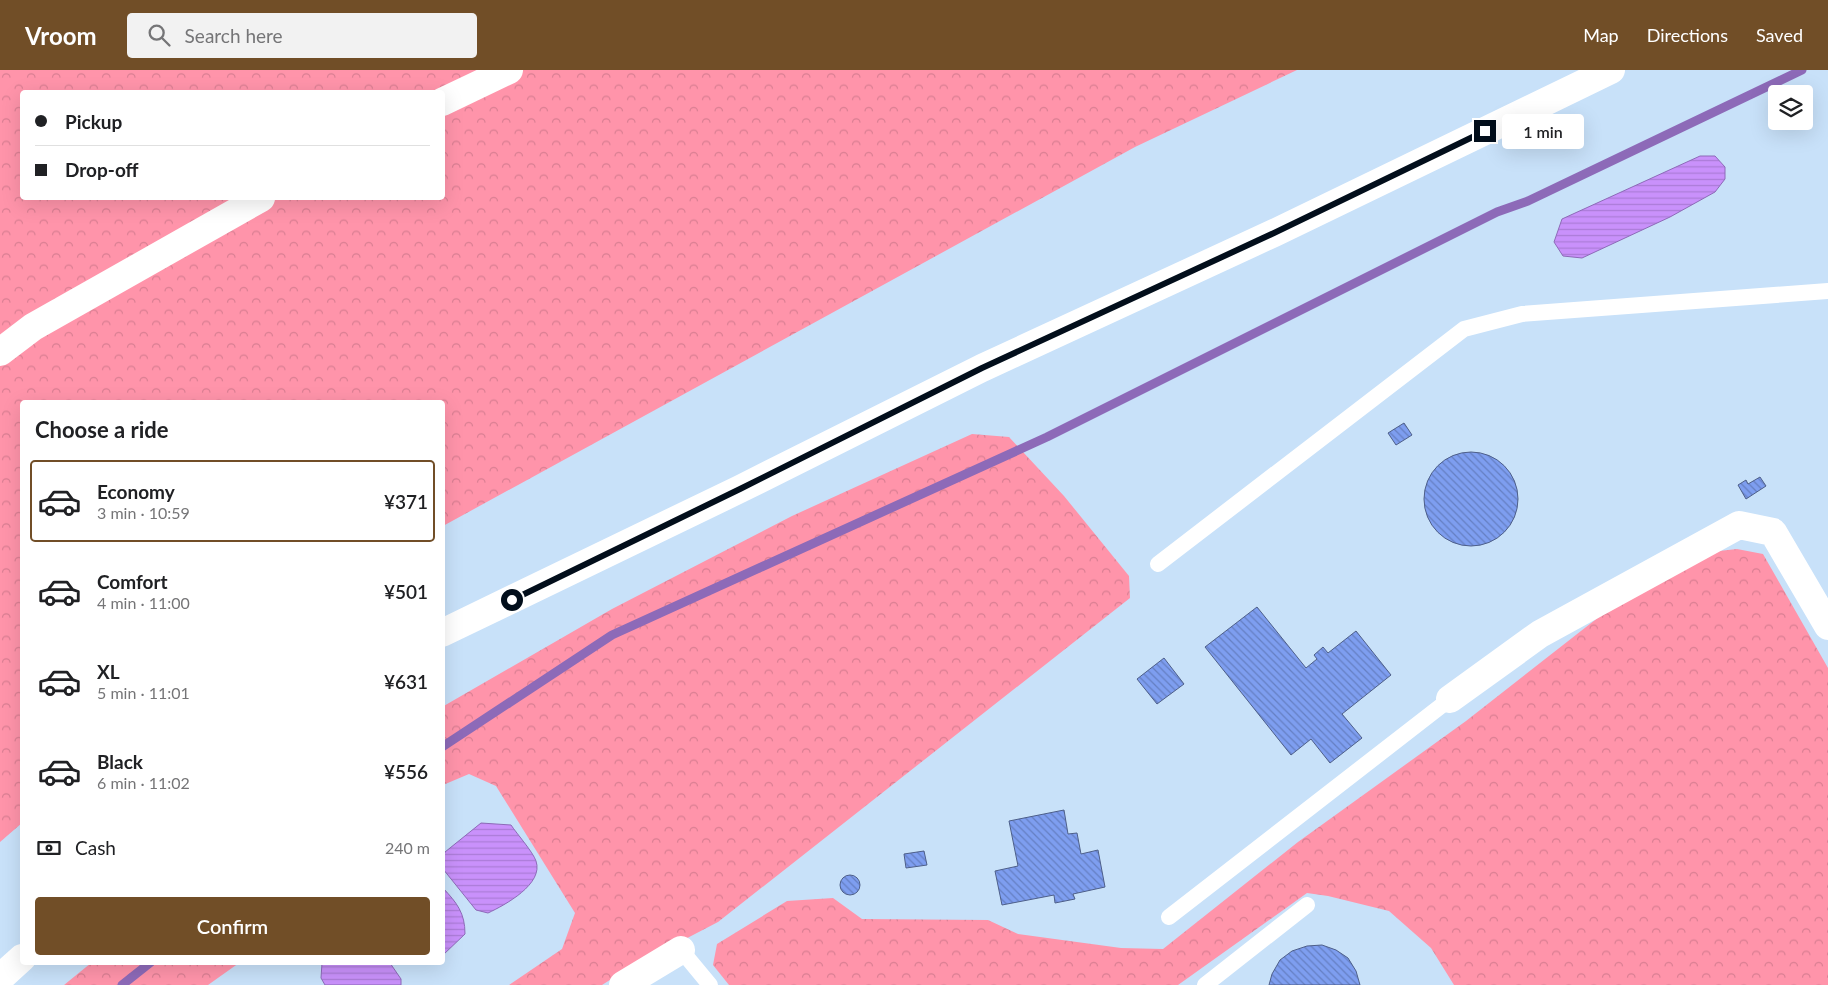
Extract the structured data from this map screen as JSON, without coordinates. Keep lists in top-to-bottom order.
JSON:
{
  "page": {
    "header": "Vroom",
    "search": "Search here",
    "nav": ["Map", "Directions", "Saved"],
    "banner": ["Pickup", "Drop-off"],
    "bubble": "1 min",
    "heading": "Choose a ride",
    "list": [
      {
        "name": "Economy",
        "note": "3 min · 10:59",
        "value": "¥371"
      },
      {
        "name": "Comfort",
        "note": "4 min · 11:00",
        "value": "¥501"
      },
      {
        "name": "XL",
        "note": "5 min · 11:01",
        "value": "¥631"
      },
      {
        "name": "Black",
        "note": "6 min · 11:02",
        "value": "¥556"
      }
    ],
    "pay": ["Cash", "240 m"],
    "buttons": "Confirm"
  }
}
